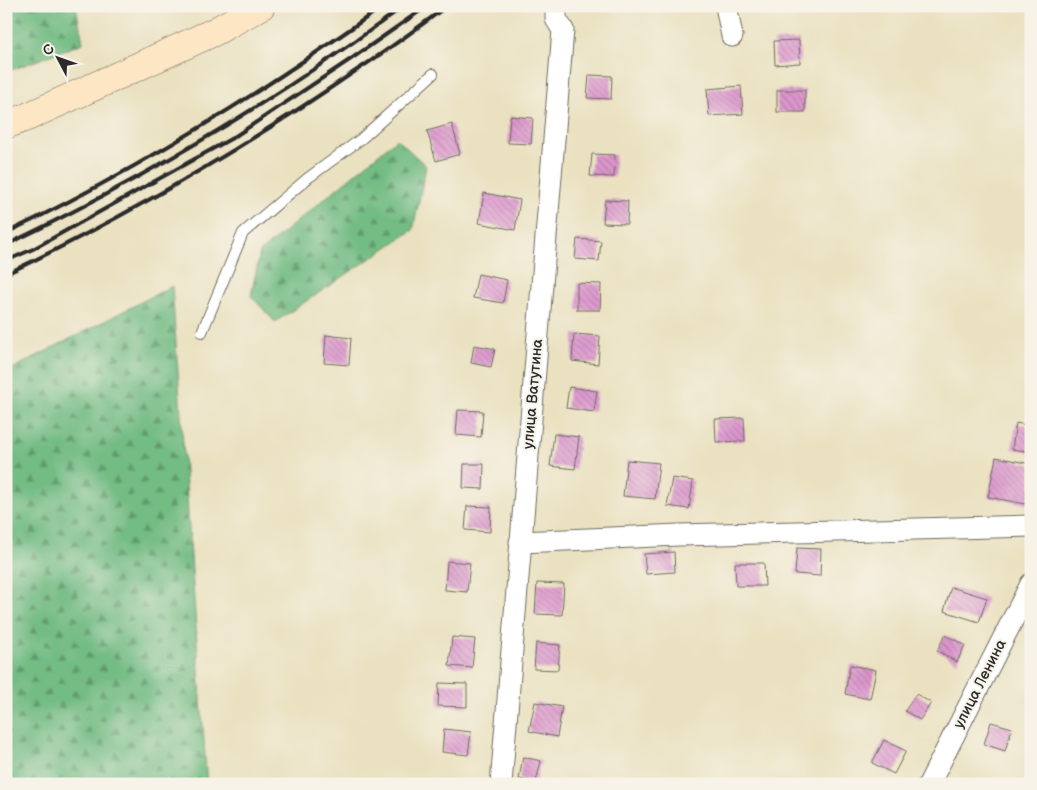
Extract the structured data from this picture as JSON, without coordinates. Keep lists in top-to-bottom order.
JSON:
{
  "streets": {
    "street": ["улица Ватутина", "улица Ленина"]
  },
  "north": "top left"
}
